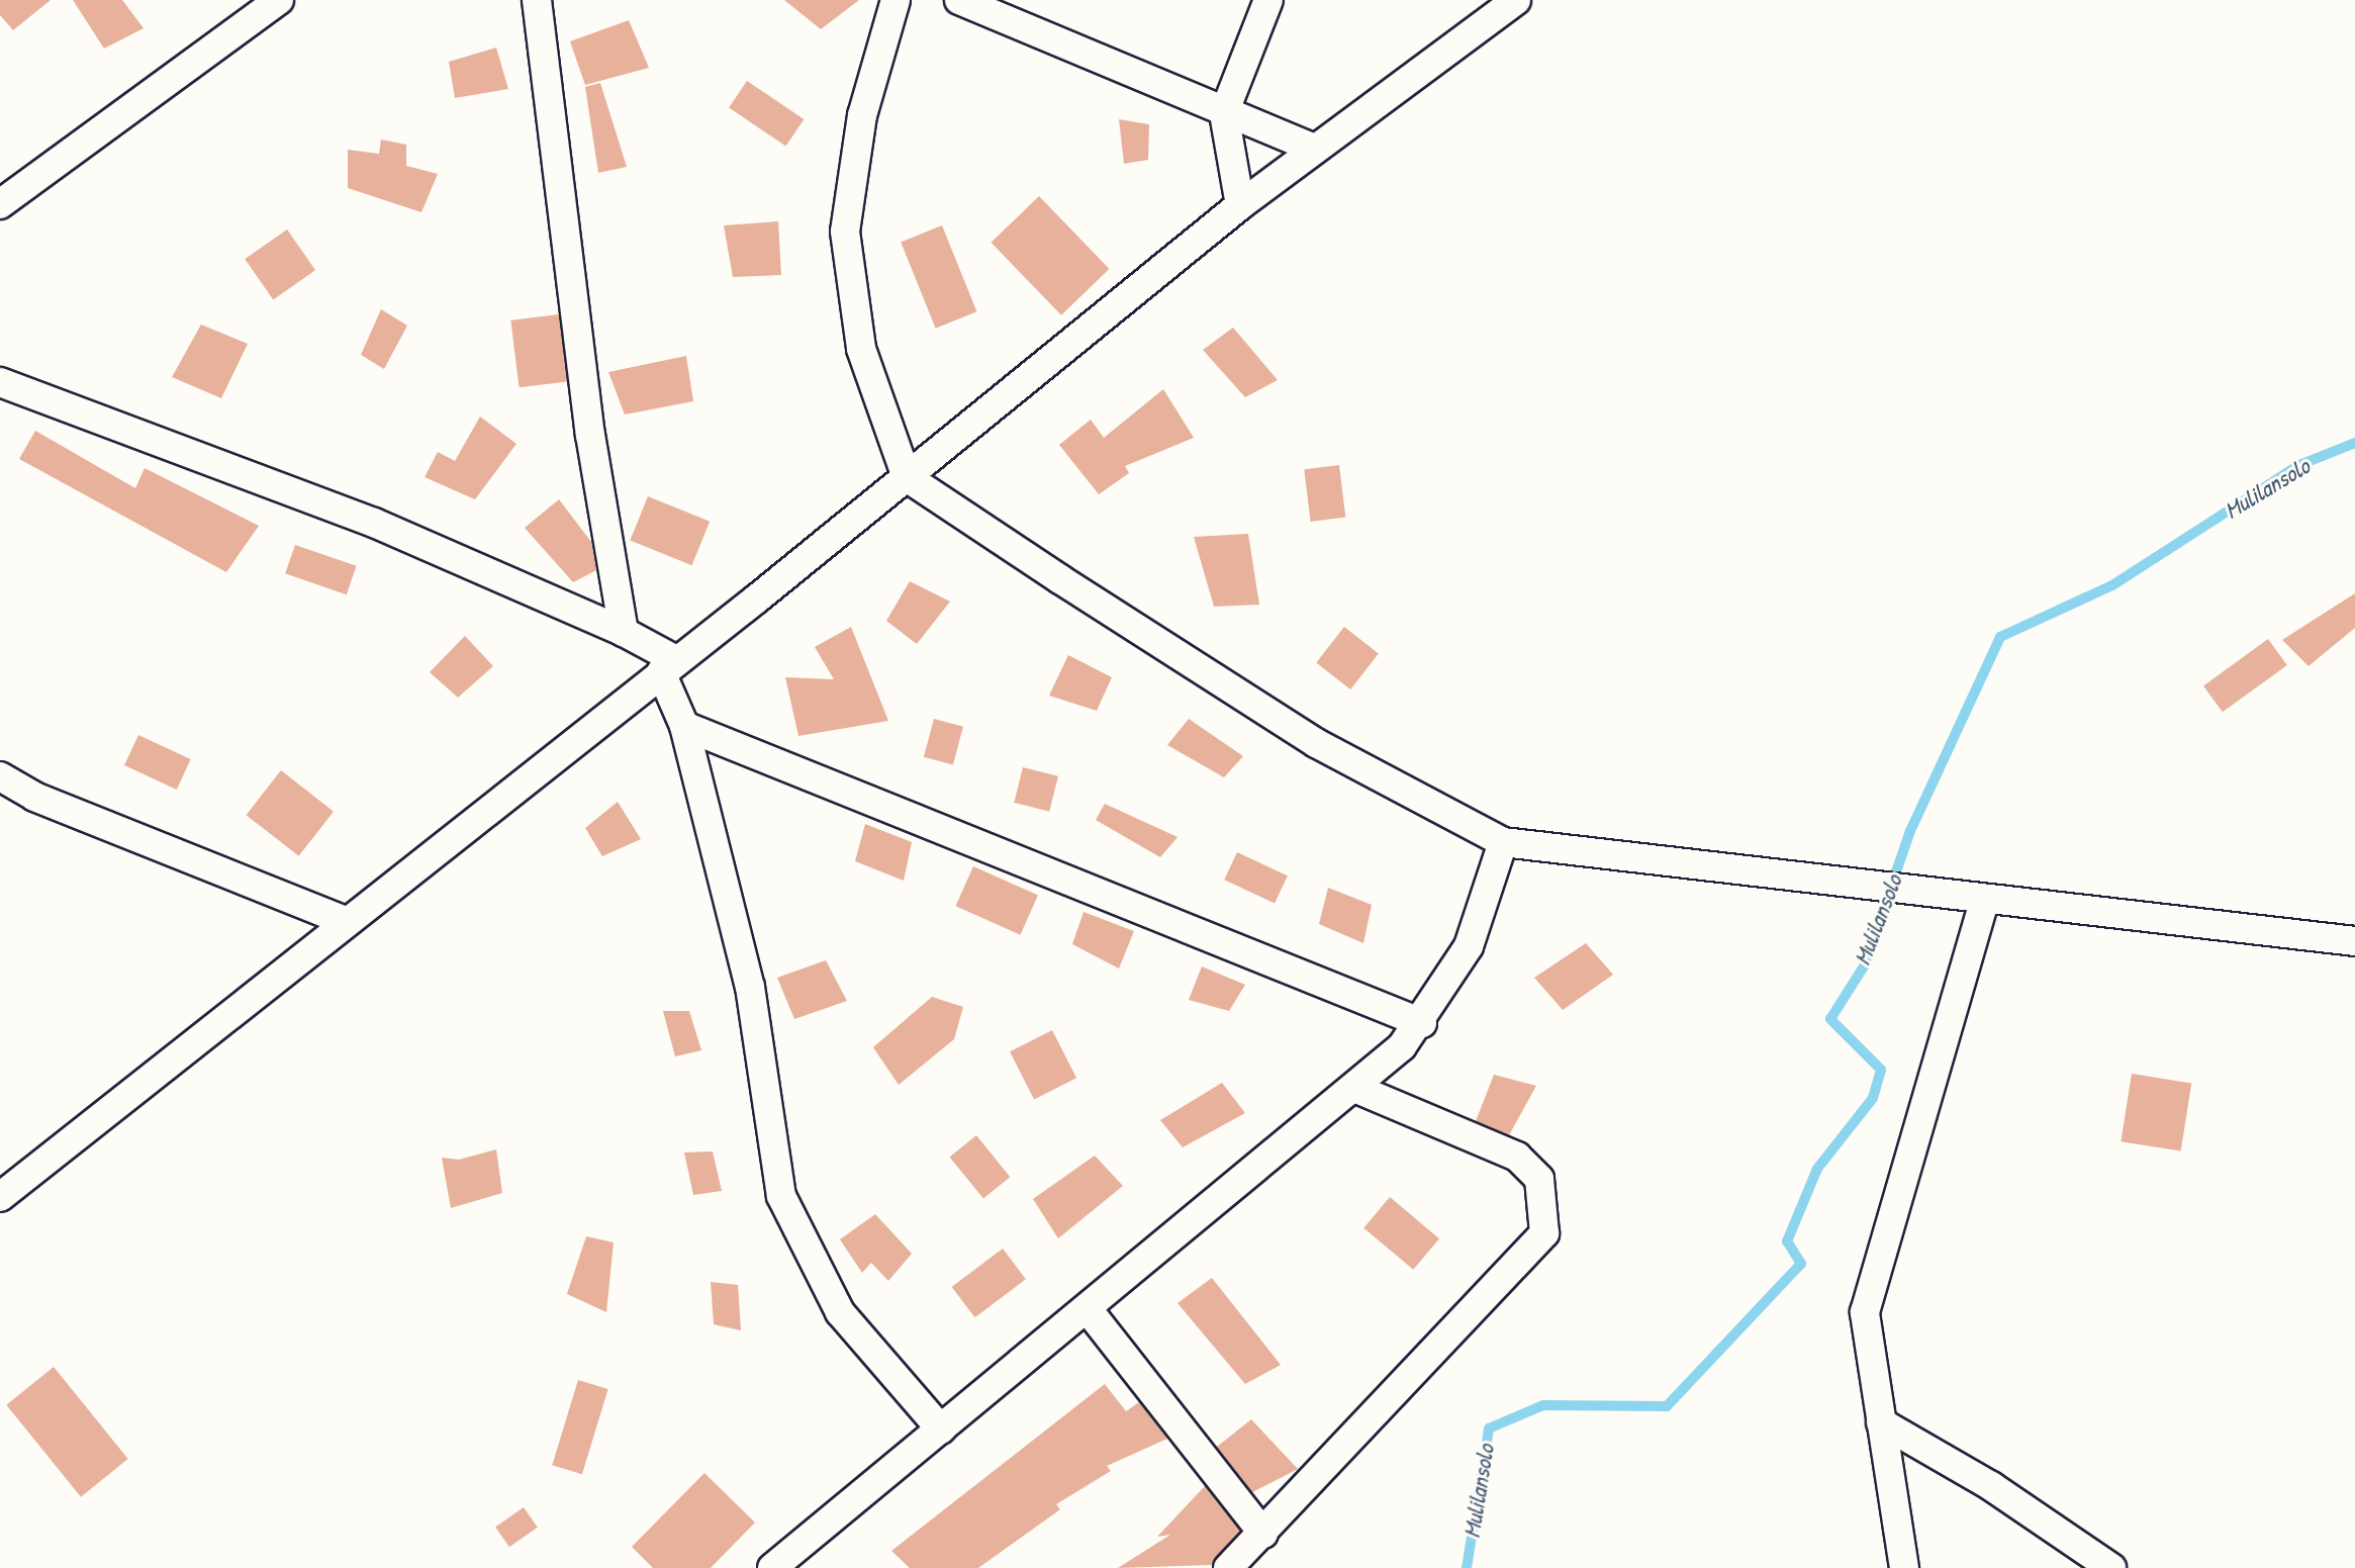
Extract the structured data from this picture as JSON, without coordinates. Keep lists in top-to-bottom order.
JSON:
{
  "water": ["Mulilansolo"]
}
